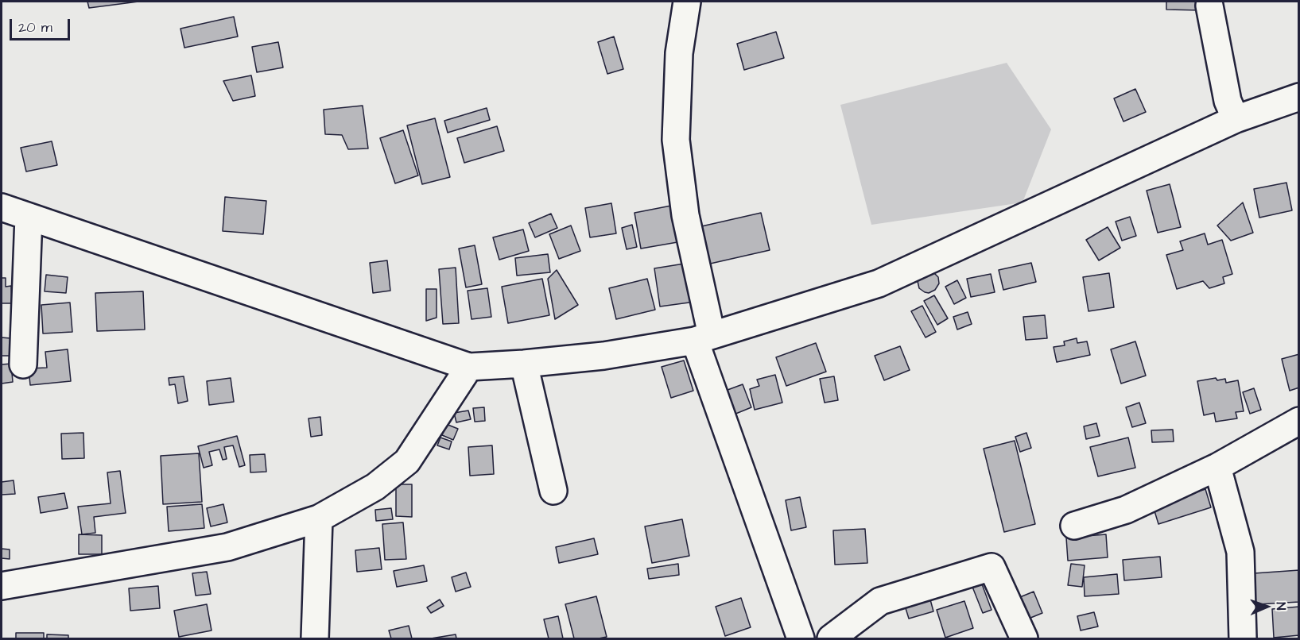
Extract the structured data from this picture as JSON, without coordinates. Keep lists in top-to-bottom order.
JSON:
{
  "scale_bar": "20 m",
  "north": "right"
}
